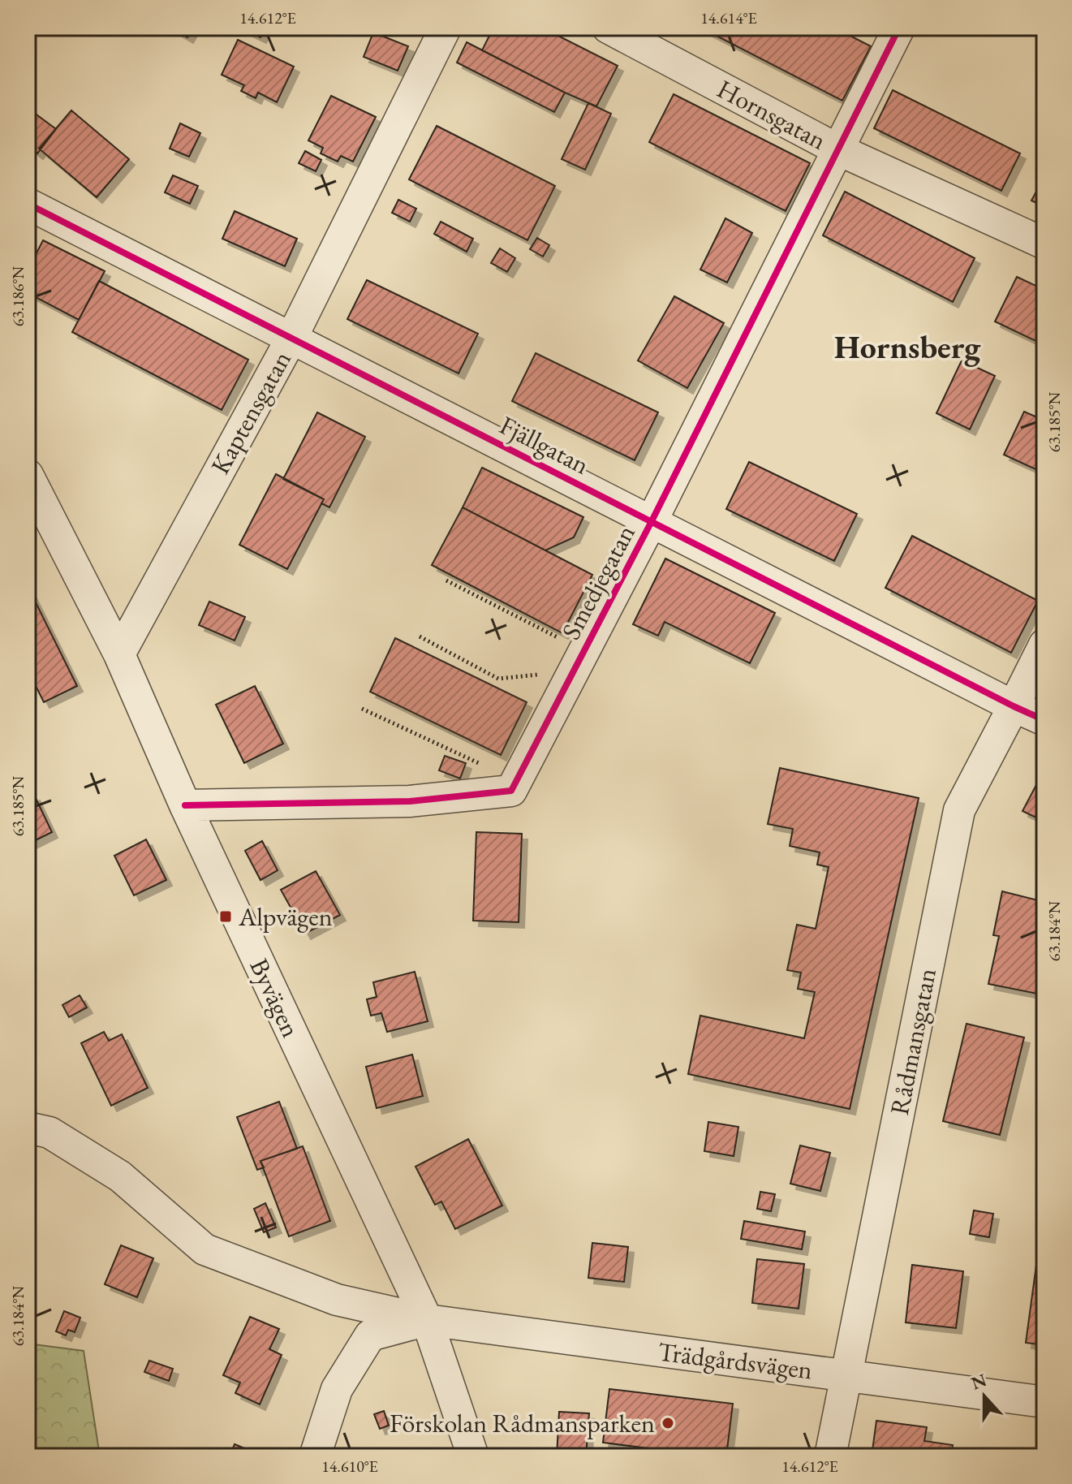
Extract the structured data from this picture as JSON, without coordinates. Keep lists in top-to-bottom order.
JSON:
{
  "streets": {
    "street": [
      "Hornsgatan",
      "Kaptensgatan",
      "Fjällgatan",
      "Smedjegatan",
      "Byvägen",
      "Rådmansgatan",
      "Trädgårdsvägen"
    ]
  },
  "crossings": [
    ["Hornsgatan", "Smedjegatan"],
    ["Kaptensgatan", "Fjällgatan"],
    ["Kaptensgatan", "Byvägen"],
    ["Fjällgatan", "Smedjegatan"],
    ["Fjällgatan", "Rådmansgatan"],
    ["Byvägen", "Trädgårdsvägen"],
    ["Rådmansgatan", "Trädgårdsvägen"]
  ],
  "districts": ["Hornsberg"],
  "places": {
    "transit": ["Alpvägen"],
    "other": ["Förskolan Rådmansparken"]
  },
  "north": "top",
  "coordinates": [
    "14.612°E",
    "14.614°E",
    "63.186°N",
    "63.185°N",
    "63.184°N",
    "14.610°E"
  ]
}
